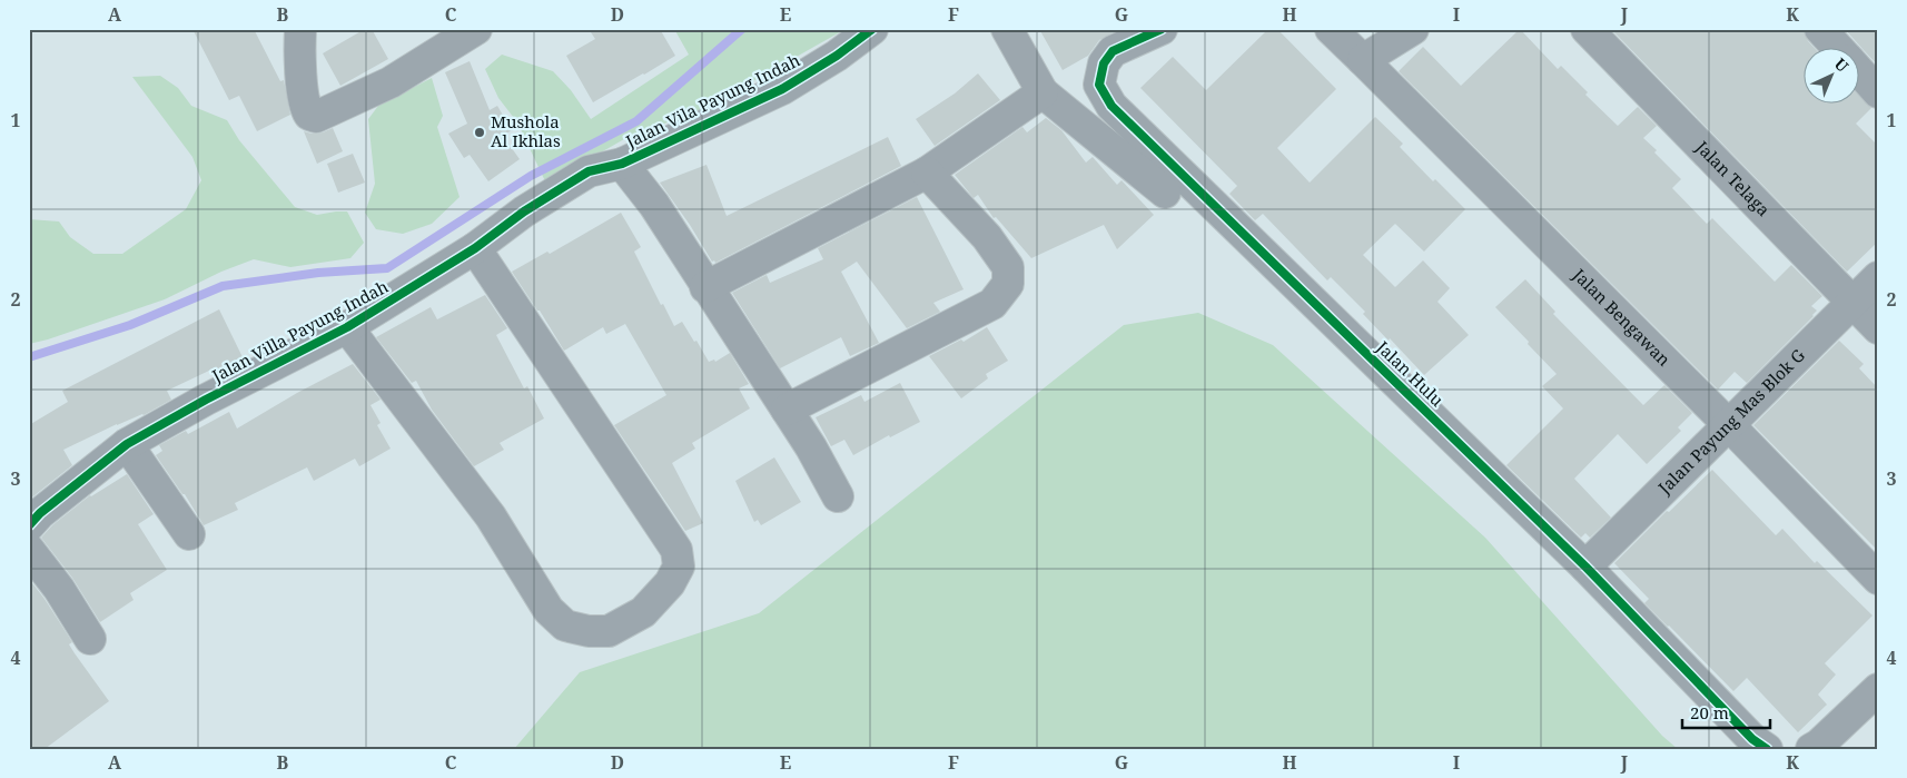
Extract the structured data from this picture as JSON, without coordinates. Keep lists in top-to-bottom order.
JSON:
{
  "streets": {
    "street": [
      "Jalan Vila Payung Indah",
      "Jalan Telaga",
      "Jalan Bengawan",
      "Jalan Villa Payung Indah",
      "Jalan Hulu",
      "Jalan Payung Mas Blok G"
    ]
  },
  "crossings": [
    ["Jalan Vila Payung Indah", "Jalan Villa Payung Indah"],
    ["Jalan Telaga", "Jalan Payung Mas Blok G"],
    ["Jalan Bengawan", "Jalan Payung Mas Blok G"],
    ["Jalan Hulu", "Jalan Payung Mas Blok G"]
  ],
  "places": ["Mushola Al Ikhlas"],
  "scale_bar": "20 m",
  "north": "top right",
  "grid": {
    "columns": [
      "A",
      "B",
      "C",
      "D",
      "E",
      "F",
      "G",
      "H",
      "I",
      "J",
      "K"
    ],
    "rows": [
      "1",
      "2",
      "3",
      "4"
    ]
  }
}
